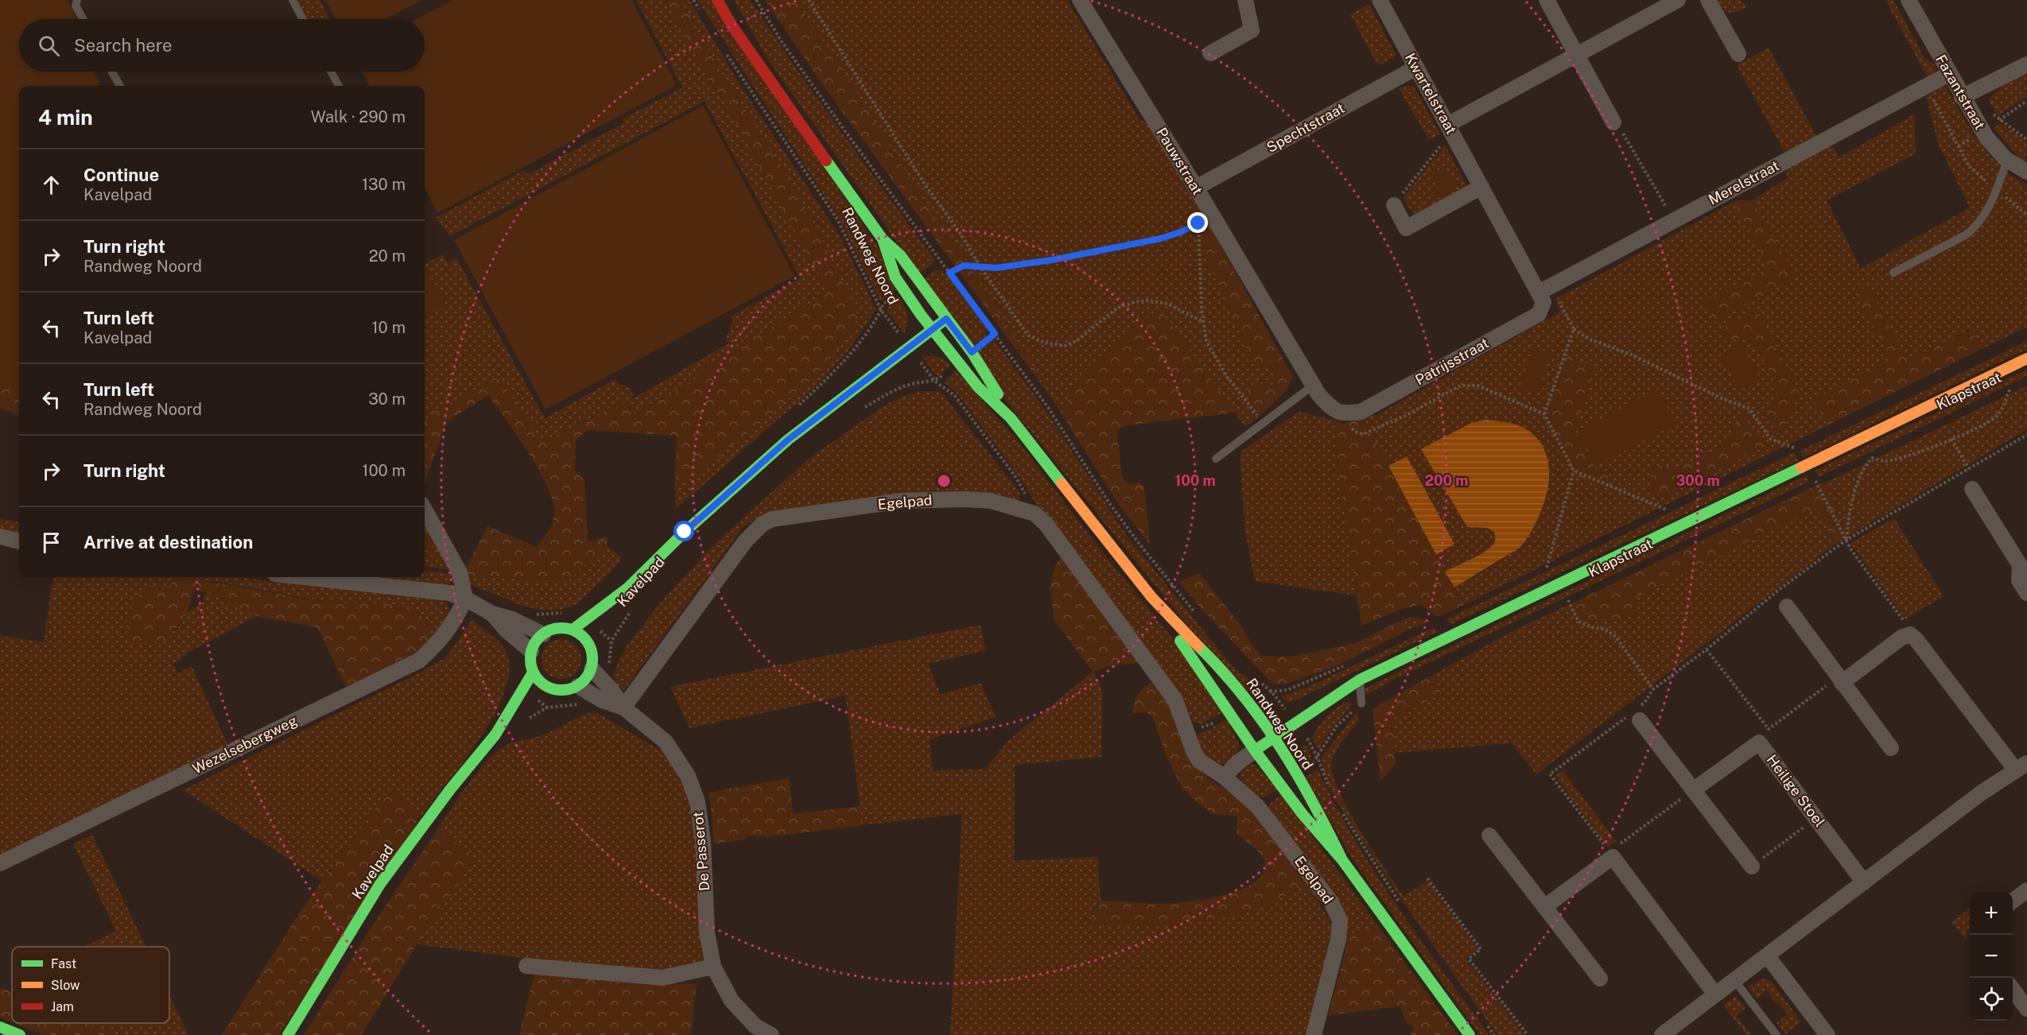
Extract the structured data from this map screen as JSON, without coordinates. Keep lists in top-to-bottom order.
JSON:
{
  "streets": {
    "main road": ["Randweg Noord", "Klapstraat", "Kavelpad"],
    "street": [
      "Fazantstraat",
      "Kwartelstraat",
      "Spechtstraat",
      "Pauwstraat",
      "Merelstraat",
      "Patrijsstraat",
      "Egelpad",
      "Wezelsebergweg",
      "Heilige Stoel",
      "De Passerot"
    ]
  },
  "crossings": [
    ["Fazantstraat", "Merelstraat"],
    ["Kwartelstraat", "Spechtstraat"],
    ["Kwartelstraat", "Merelstraat"],
    ["Kwartelstraat", "Patrijsstraat"],
    ["Spechtstraat", "Pauwstraat"],
    ["Pauwstraat", "Patrijsstraat"],
    ["Merelstraat", "Patrijsstraat"],
    ["Randweg Noord", "Klapstraat"],
    ["Randweg Noord", "Egelpad"],
    ["Randweg Noord", "Kavelpad"],
    ["Egelpad", "De Passerot"],
    ["Kavelpad", "De Passerot"]
  ],
  "legend": ["Fast", "Slow", "Jam"],
  "page": {
    "search": "Search here",
    "heading": ["4 min", "Walk · 290 m"],
    "list": [
      ["Continue", "Kavelpad", "130 m"],
      ["Turn right", "Randweg Noord", "20 m"],
      ["Turn left", "Kavelpad", "10 m"],
      ["Turn left", "Randweg Noord", "30 m"],
      ["Turn right", "100 m"],
      "Arrive at destination"
    ],
    "map_buttons": ["+", "−"]
  },
  "rings": ["100 m", "200 m", "300 m"]
}
